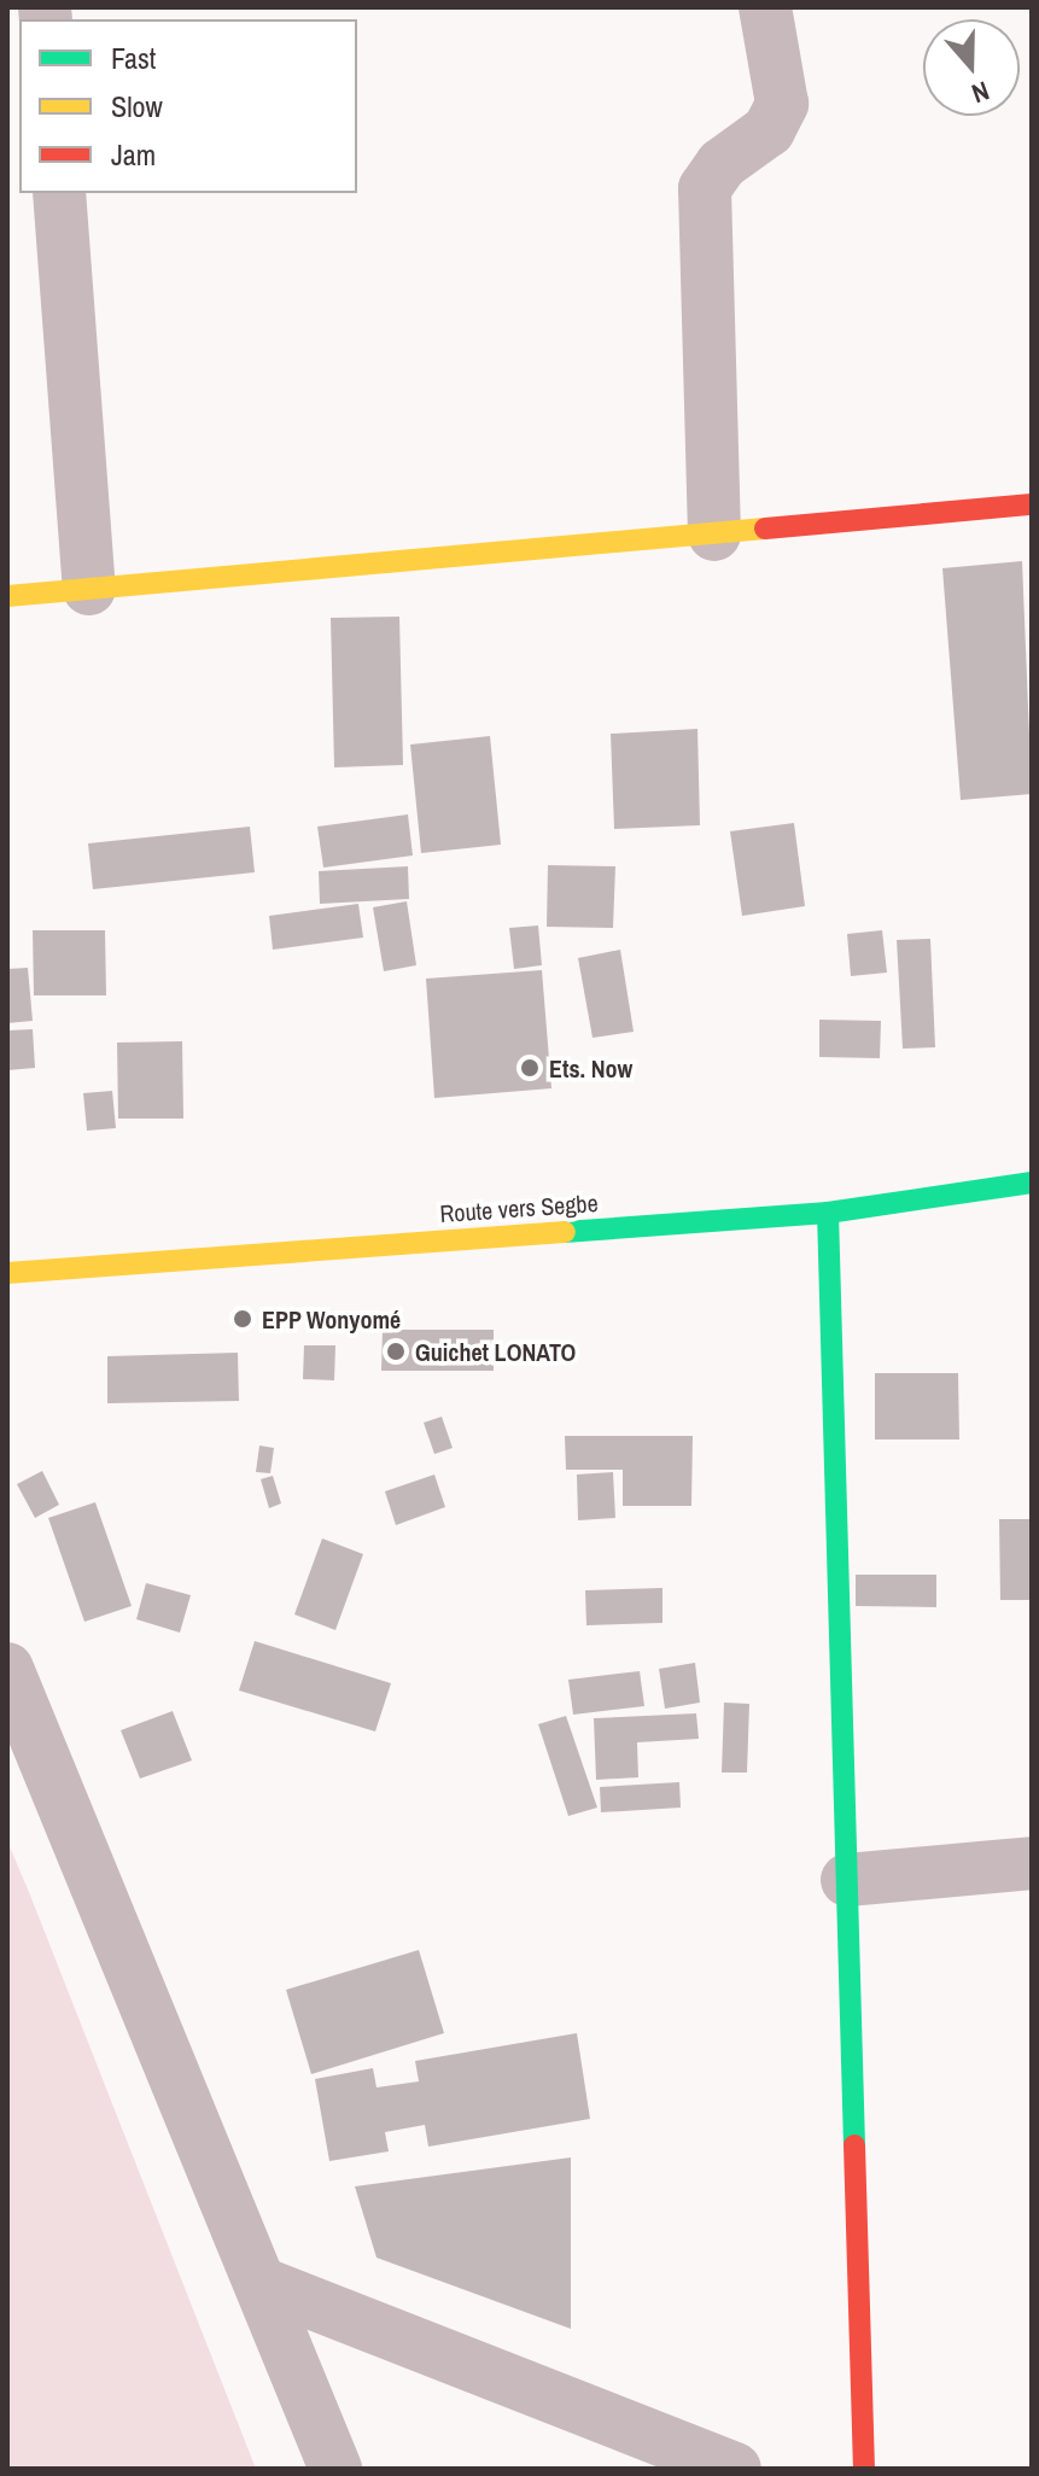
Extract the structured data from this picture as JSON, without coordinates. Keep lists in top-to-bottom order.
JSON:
{
  "streets": {
    "street": ["Route vers Segbe"]
  },
  "places": ["Ets. Now", "EPP Wonyomé", "Guichet LONATO"],
  "legend": ["Fast", "Slow", "Jam"],
  "north": "bottom"
}
